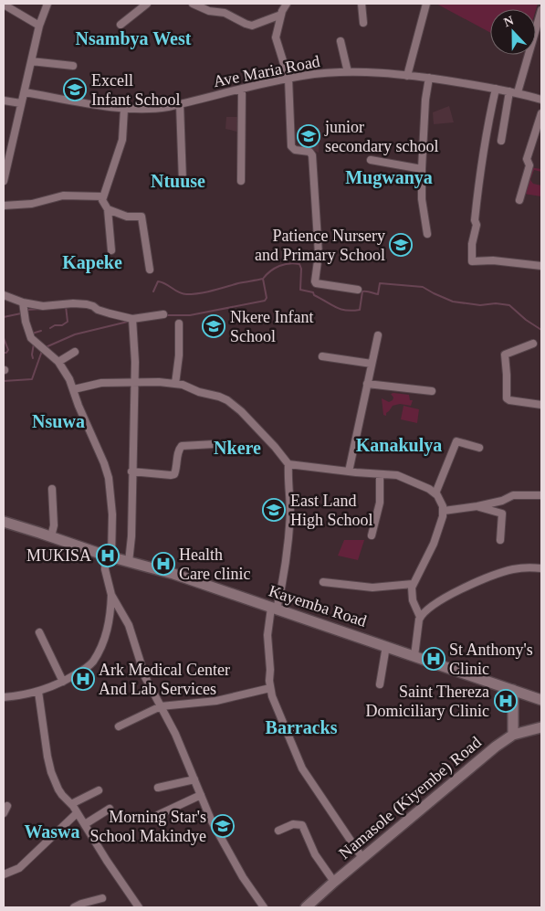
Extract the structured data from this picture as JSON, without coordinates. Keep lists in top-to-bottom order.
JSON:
{
  "streets": {
    "street": ["Ave Maria Road", "Kayemba Road", "Namasole (Kiyembe) Road"]
  },
  "districts": [
    "Nsambya West",
    "Mugwanya",
    "Ntuuse",
    "Kapeke",
    "Nsuwa",
    "Kanakulya",
    "Nkere",
    "Barracks",
    "Waswa"
  ],
  "places": {
    "school or university": [
      "Excell Infant School",
      "junior secondary school",
      "Patience Nursery and Primary School",
      "Nkere Infant School",
      "East Land High School",
      "Morning Star's School Makindye"
    ],
    "hospital": [
      "MUKISA",
      "Health Care clinic",
      "St Anthony's Clinic",
      "Ark Medical Center And Lab Services",
      "Saint Thereza Domiciliary Clinic"
    ]
  },
  "north": "top"
}
